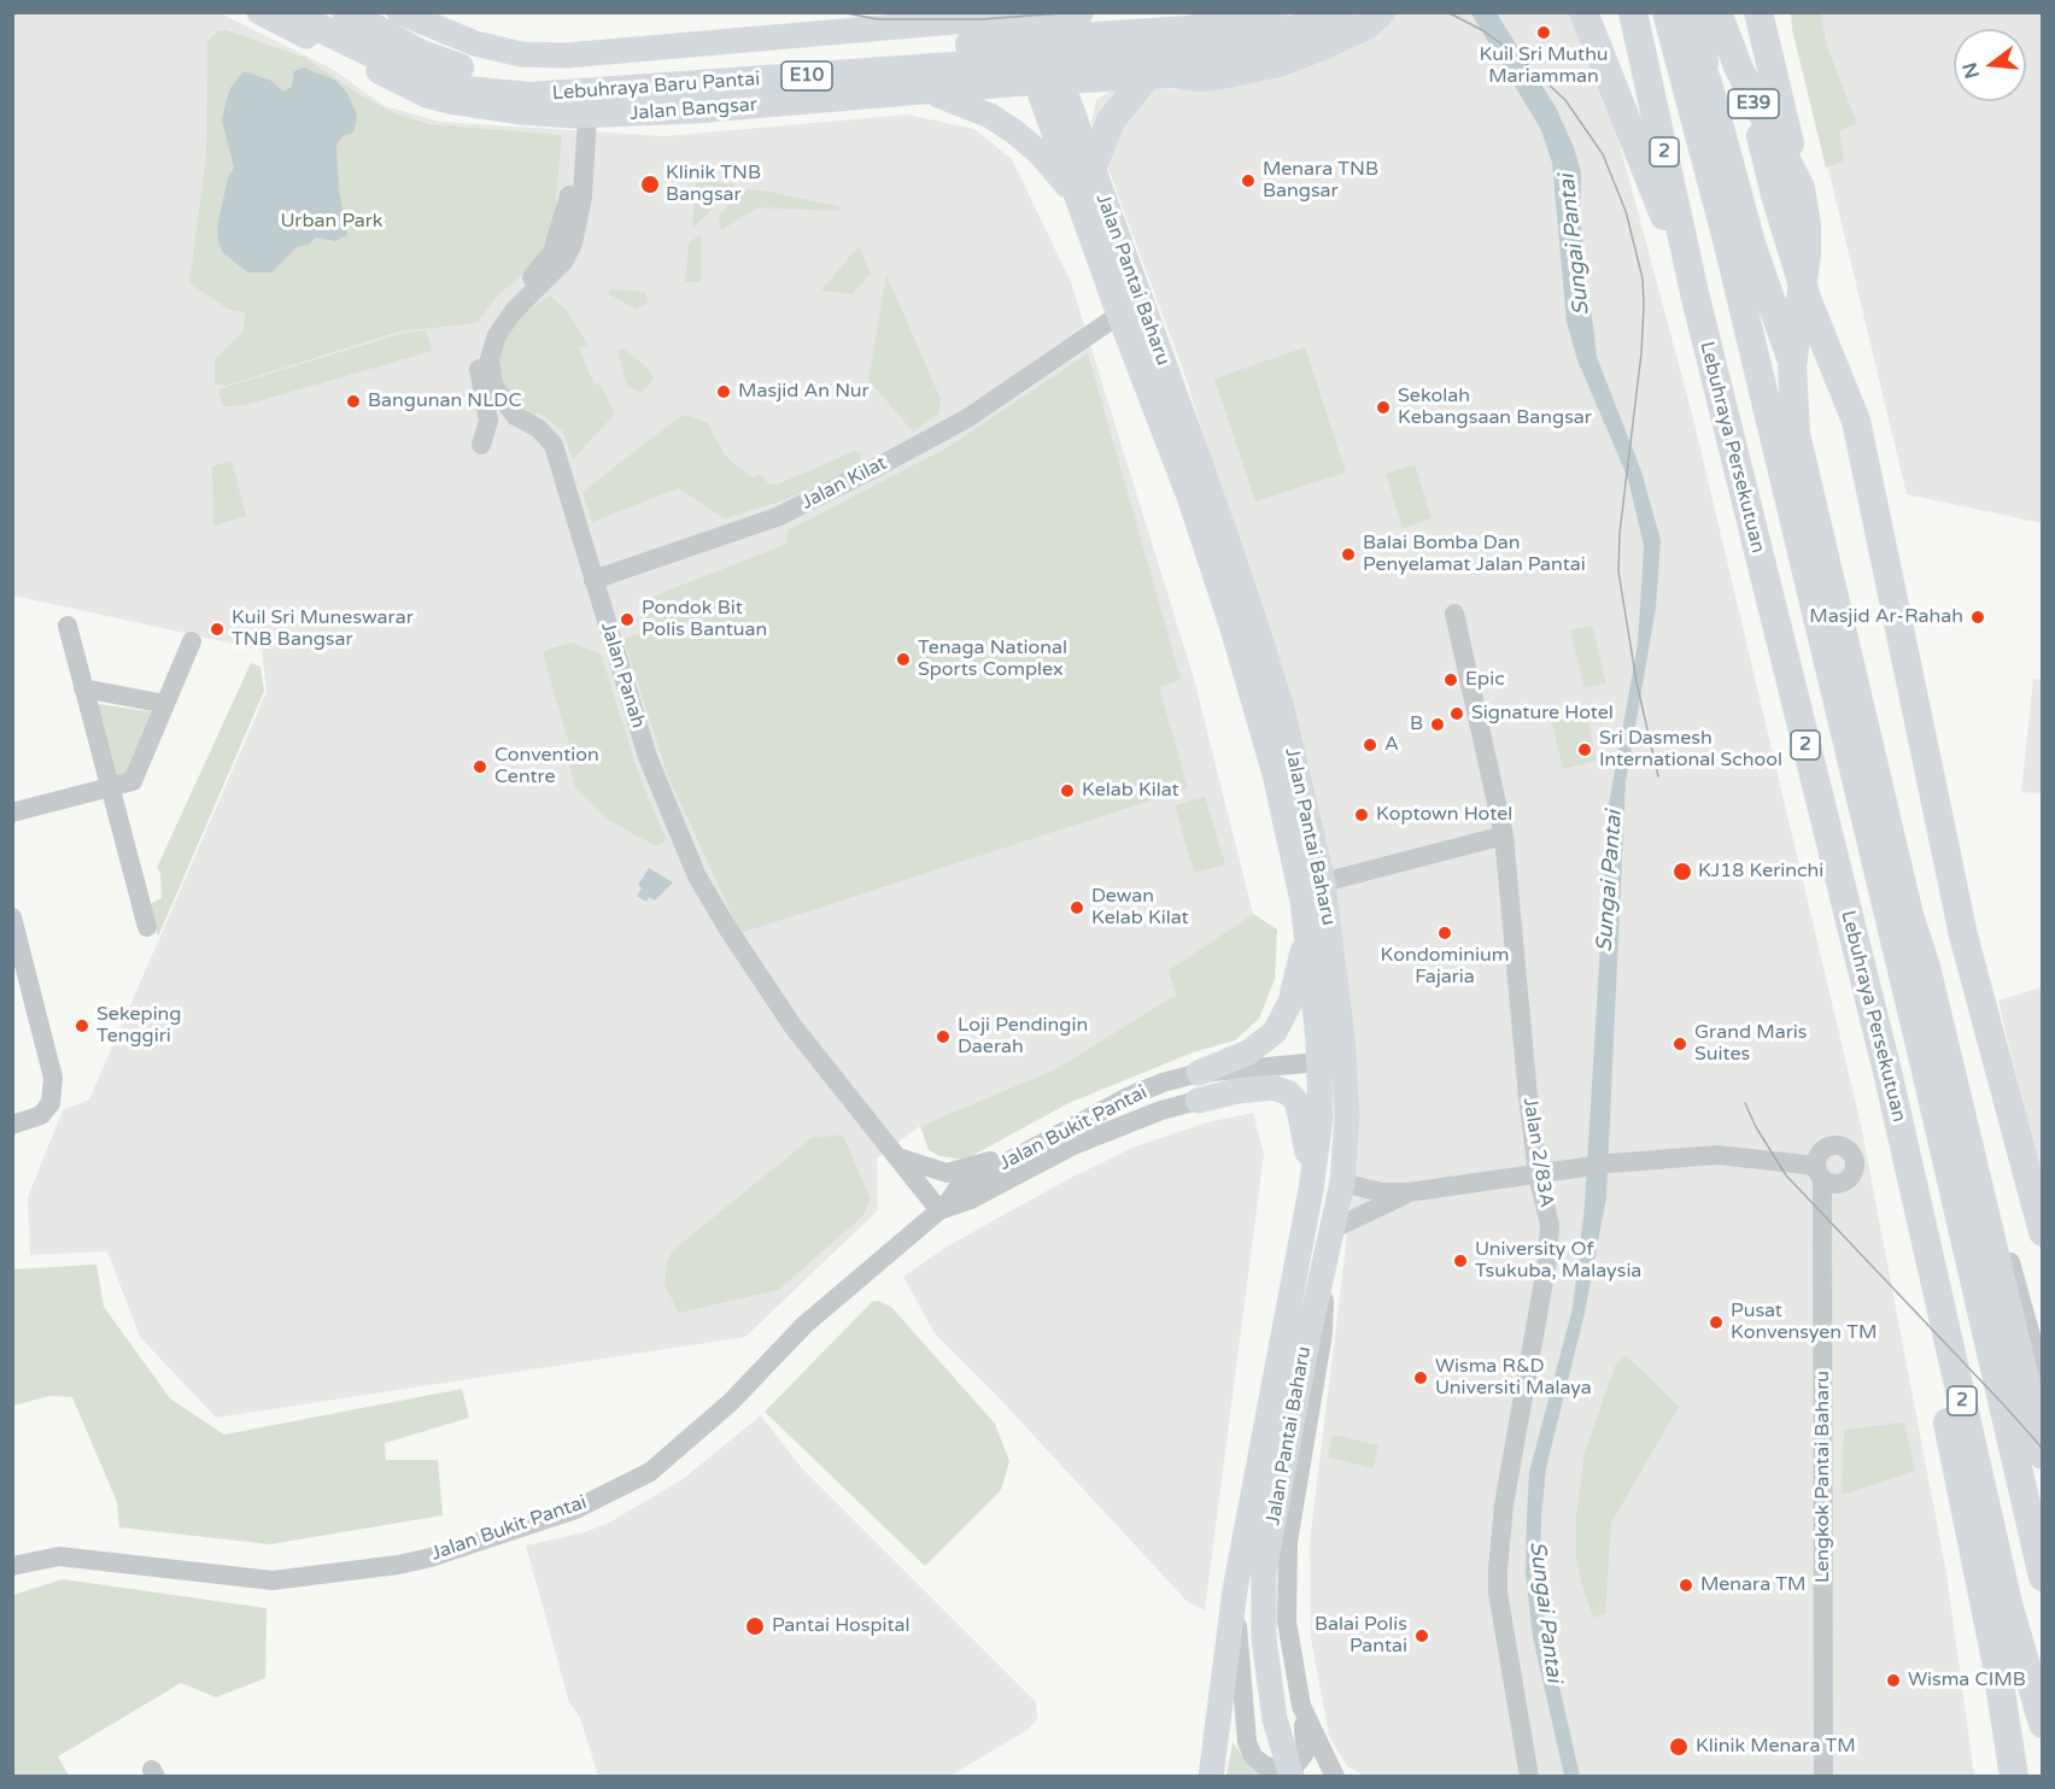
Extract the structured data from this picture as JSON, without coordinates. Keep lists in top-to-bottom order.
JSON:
{
  "streets": {
    "highway": [
      "E10",
      "Lebuhraya Baru Pantai",
      "E39",
      "2",
      "Lebuhraya Persekutuan"
    ],
    "main road": ["Jalan Bangsar", "Jalan Pantai Baharu"],
    "street": [
      "Jalan Kilat",
      "Jalan Panah",
      "Jalan Bukit Pantai",
      "Jalan 2/83A",
      "Lengkok Pantai Baharu"
    ]
  },
  "crossings": [
    ["Jalan Bangsar", "Jalan Pantai Baharu"],
    ["Jalan Bangsar", "Jalan Panah"],
    ["Jalan Pantai Baharu", "Jalan Kilat"],
    ["Jalan Pantai Baharu", "Jalan Bukit Pantai"],
    ["Jalan Kilat", "Jalan Panah"],
    ["Jalan Panah", "Jalan Bukit Pantai"],
    ["Jalan 2/83A", "Lengkok Pantai Baharu"]
  ],
  "water": ["Sungai Pantai"],
  "parks": ["Urban Park"],
  "places": [
    "Kuil Sri Muthu Mariamman",
    "Menara TNB Bangsar",
    "Klinik TNB Bangsar",
    "Masjid An Nur",
    "Bangunan NLDC",
    "Sekolah Kebangsaan Bangsar",
    "Balai Bomba Dan Penyelamat Jalan Pantai",
    "Masjid Ar-Rahah",
    "Pondok Bit Polis Bantuan",
    "Kuil Sri Muneswarar TNB Bangsar",
    "Tenaga National Sports Complex",
    "Epic",
    "Signature Hotel",
    "B",
    "A",
    "Sri Dasmesh International School",
    "Convention Centre",
    "Kelab Kilat",
    "Koptown Hotel",
    "KJ18 Kerinchi",
    "Dewan Kelab Kilat",
    "Kondominium Fajaria",
    "Sekeping Tenggiri",
    "Loji Pendingin Daerah",
    "Grand Maris Suites",
    "University Of Tsukuba, Malaysia",
    "Pusat Konvensyen TM",
    "Wisma R&D Universiti Malaya",
    "Menara TM",
    "Pantai Hospital",
    "Balai Polis Pantai",
    "Wisma CIMB",
    "Klinik Menara TM"
  ],
  "north": "left"
}
